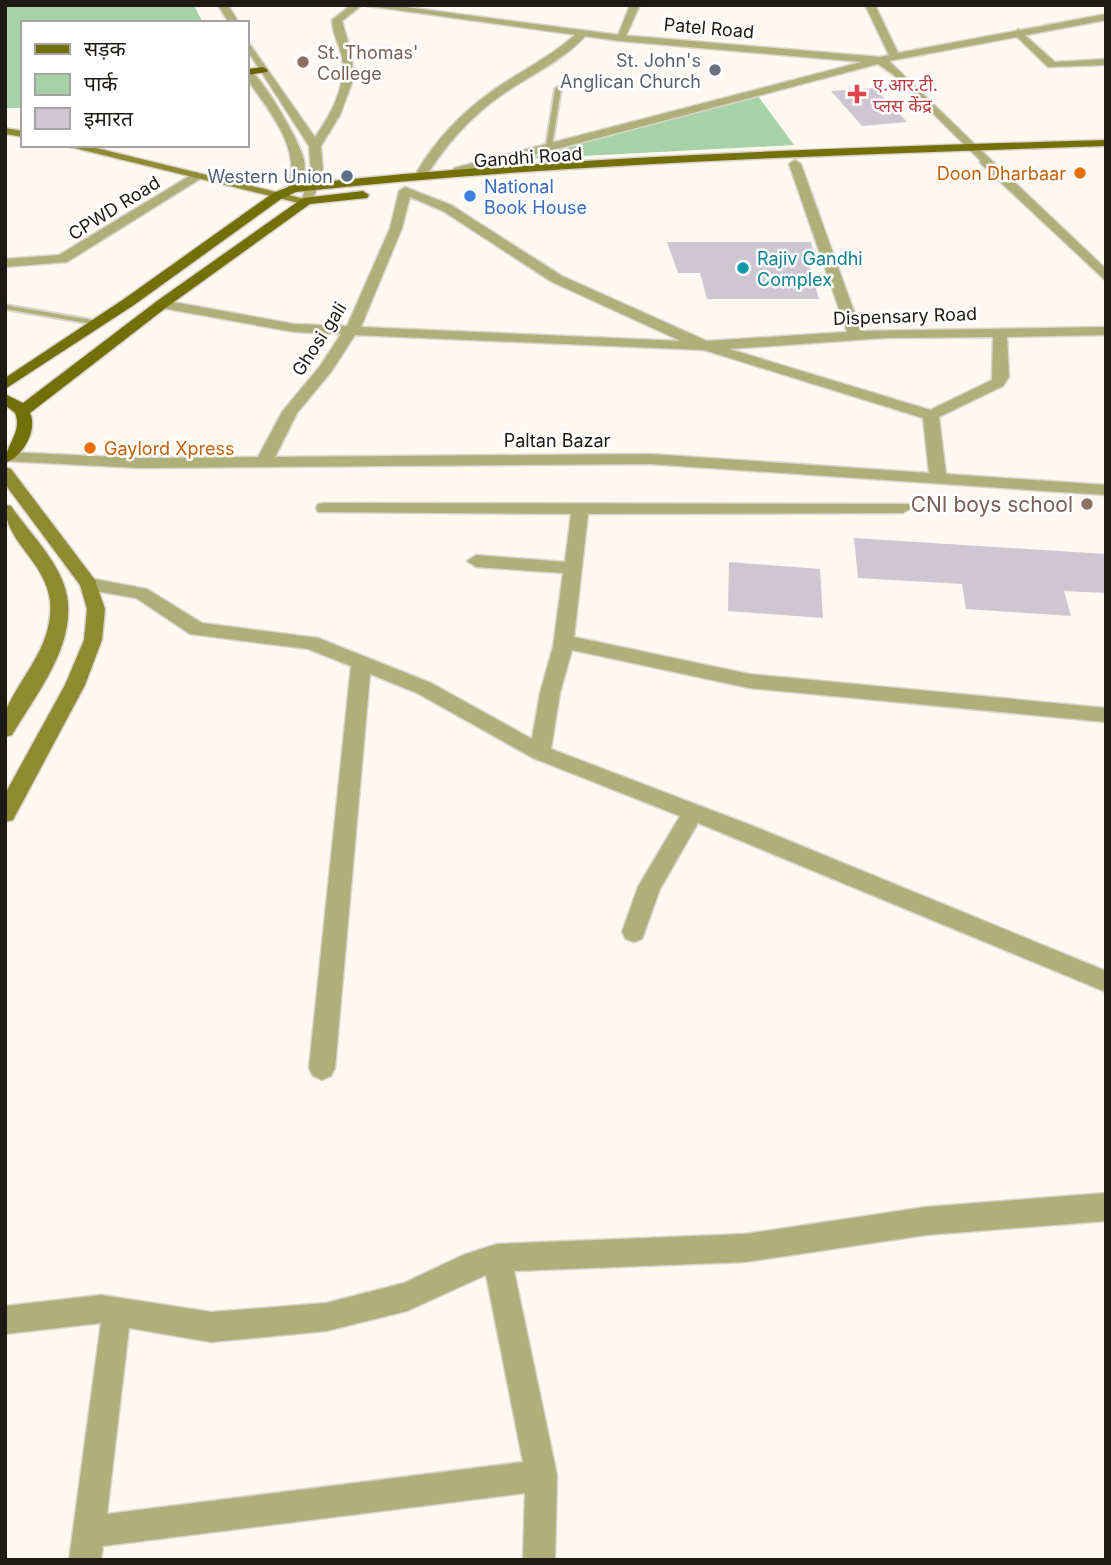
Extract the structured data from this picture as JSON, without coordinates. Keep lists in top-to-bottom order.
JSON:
{
  "streets": {
    "main road": ["Gandhi Road"],
    "street": [
      "Patel Road",
      "CPWD Road",
      "Dispensary Road",
      "Ghosi gali",
      "Paltan Bazar"
    ]
  },
  "crossings": [
    ["Gandhi Road", "Ghosi gali"],
    ["Ghosi gali", "Paltan Bazar"]
  ],
  "places": {
    "other": [
      "St. Thomas' College",
      "St. John's Anglican Church",
      "Doon Dharbaar",
      "Western Union",
      "National Book House",
      "Rajiv Gandhi Complex",
      "Gaylord Xpress",
      "CNI boys school"
    ],
    "health": ["ए.आर.टी. प्लस केंद्र"]
  },
  "legend": ["सड़क", "पार्क", "इमारत"]
}
